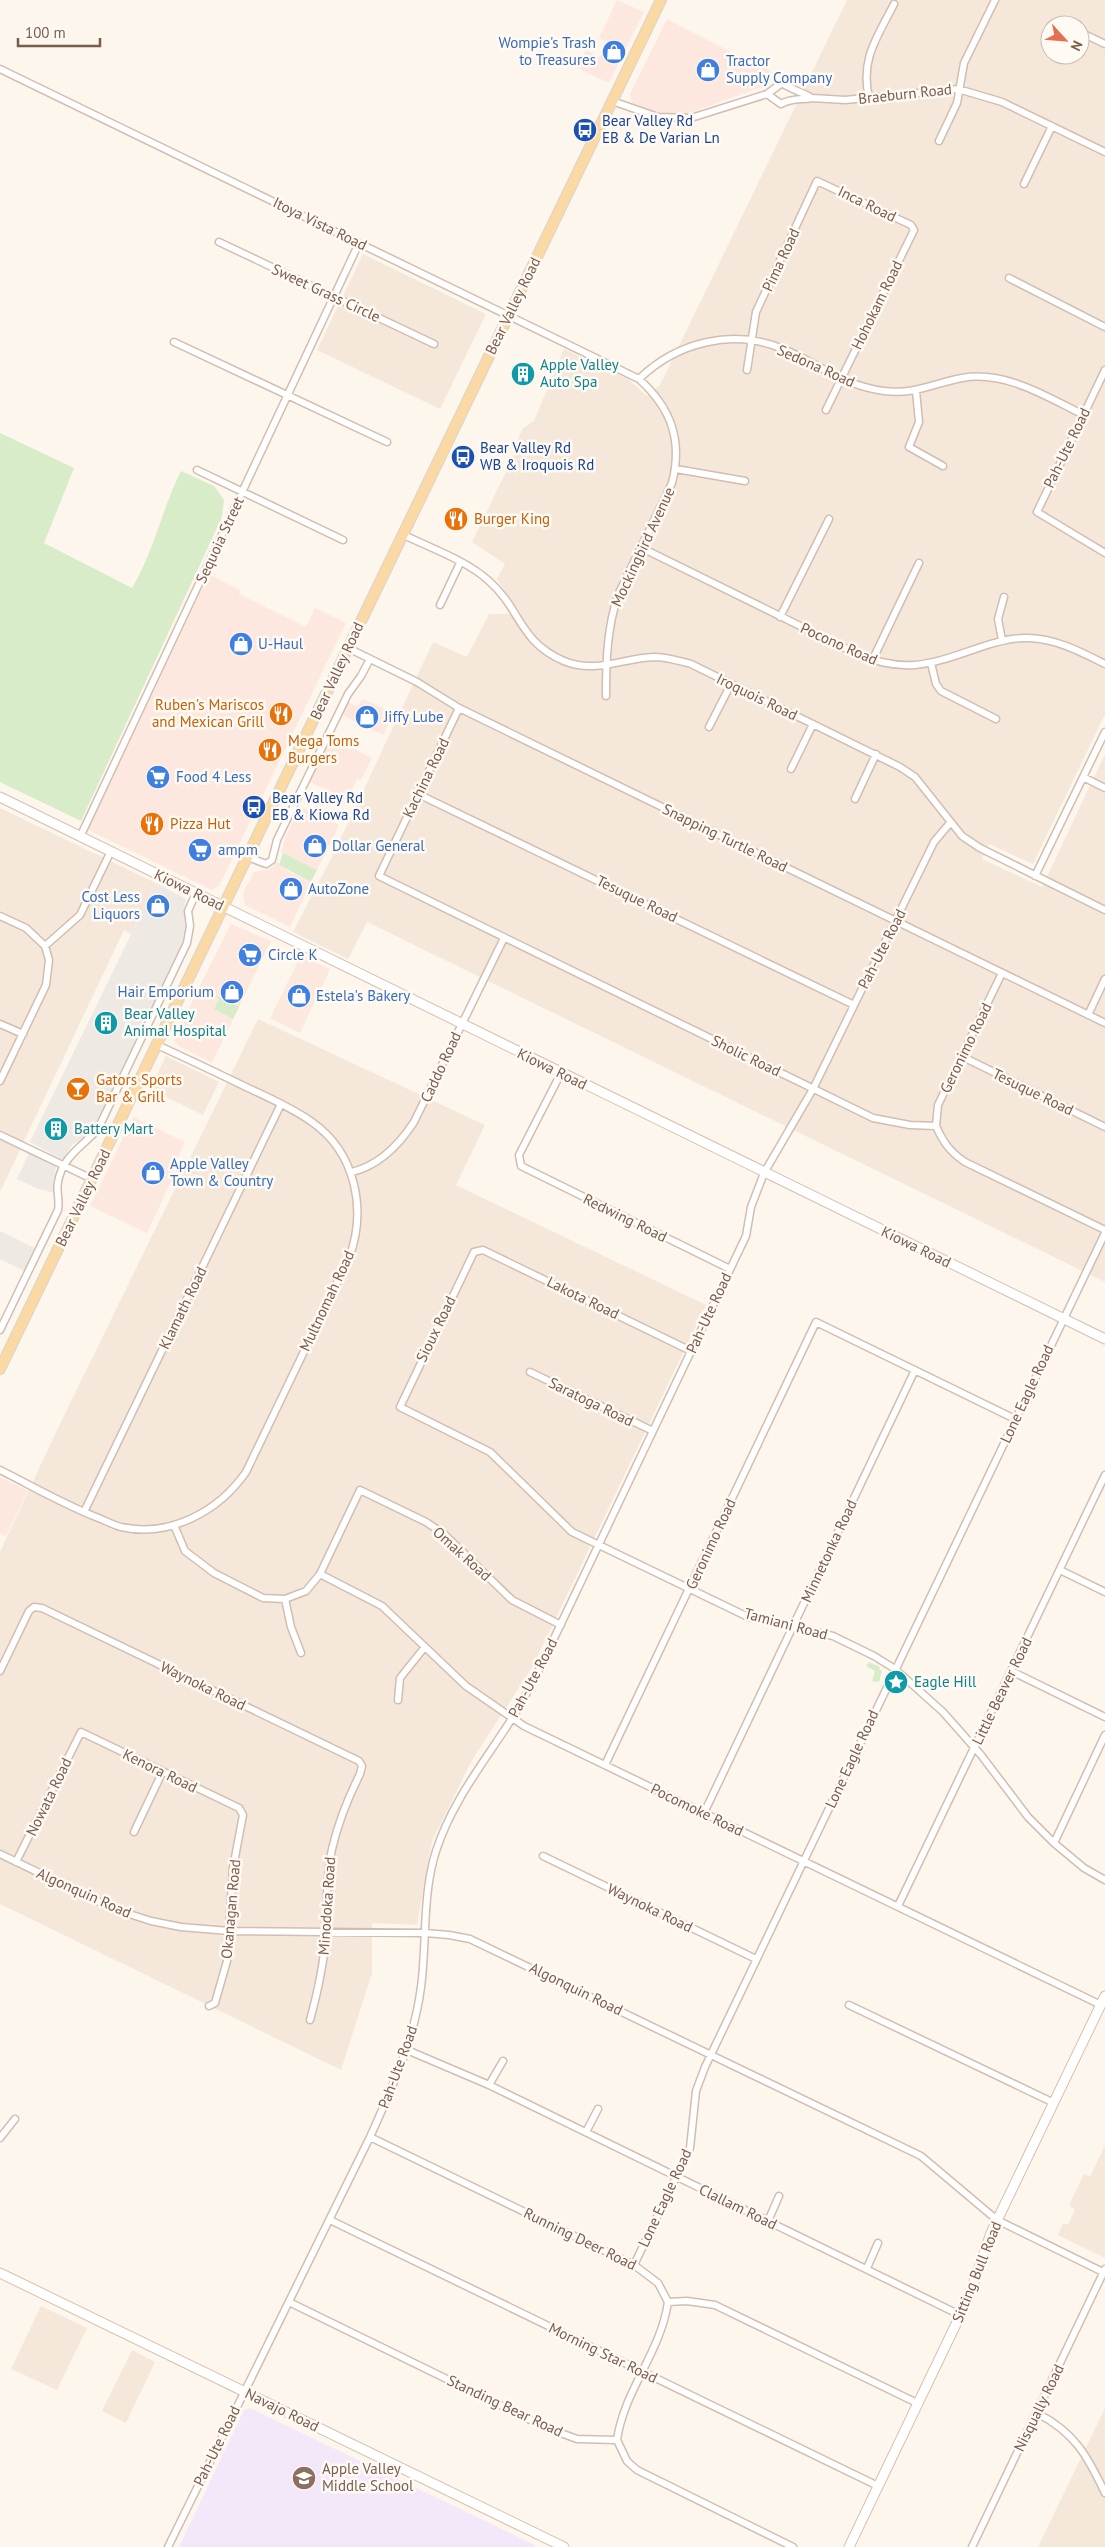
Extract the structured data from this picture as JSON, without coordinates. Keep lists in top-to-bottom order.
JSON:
{
  "streets": {
    "main road": ["Bear Valley Road"],
    "street": [
      "Braeburn Road",
      "Inca Road",
      "Itoya Vista Road",
      "Pima Road",
      "Sweet Grass Circle",
      "Hohokam Road",
      "Sedona Road",
      "Pah-Ute Road",
      "Sequoia Street",
      "Mockingbird Avenue",
      "Pocono Road",
      "Iroquois Road",
      "Kachina Road",
      "Snapping Turtle Road",
      "Kiowa Road",
      "Tesuque Road",
      "Geronimo Road",
      "Sholic Road",
      "Caddo Road",
      "Redwing Road",
      "Lakota Road",
      "Multnomah Road",
      "Klamath Road",
      "Sioux Road",
      "Lone Eagle Road",
      "Saratoga Road",
      "Minnetonka Road",
      "Omak Road",
      "Tamiani Road",
      "Waynoka Road",
      "Little Beaver Road",
      "Kenora Road",
      "Nowata Road",
      "Pocomoke Road",
      "Algonquin Road",
      "Minodoka Road",
      "Okanagan Road",
      "Clallam Road",
      "Running Deer Road",
      "Sitting Bull Road",
      "Morning Star Road",
      "Standing Bear Road",
      "Nisqually Road",
      "Navajo Road"
    ]
  },
  "crossings": [
    ["Braeburn Road", "Bear Valley Road"],
    ["Inca Road", "Pima Road"],
    ["Inca Road", "Hohokam Road"],
    ["Itoya Vista Road", "Bear Valley Road"],
    ["Itoya Vista Road", "Sedona Road"],
    ["Itoya Vista Road", "Sequoia Street"],
    ["Itoya Vista Road", "Mockingbird Avenue"],
    ["Pima Road", "Sedona Road"],
    ["Sweet Grass Circle", "Sequoia Street"],
    ["Hohokam Road", "Sedona Road"],
    ["Bear Valley Road", "Iroquois Road"],
    ["Bear Valley Road", "Snapping Turtle Road"],
    ["Bear Valley Road", "Kiowa Road"],
    ["Bear Valley Road", "Multnomah Road"],
    ["Sedona Road", "Pah-Ute Road"],
    ["Sedona Road", "Mockingbird Avenue"],
    ["Pah-Ute Road", "Iroquois Road"],
    ["Pah-Ute Road", "Snapping Turtle Road"],
    ["Pah-Ute Road", "Kiowa Road"],
    ["Pah-Ute Road", "Tesuque Road"],
    ["Pah-Ute Road", "Sholic Road"],
    ["Pah-Ute Road", "Redwing Road"],
    ["Pah-Ute Road", "Lakota Road"],
    ["Pah-Ute Road", "Saratoga Road"],
    ["Pah-Ute Road", "Omak Road"],
    ["Pah-Ute Road", "Tamiani Road"],
    ["Pah-Ute Road", "Pocomoke Road"],
    ["Pah-Ute Road", "Algonquin Road"],
    ["Pah-Ute Road", "Clallam Road"],
    ["Pah-Ute Road", "Running Deer Road"],
    ["Pah-Ute Road", "Morning Star Road"],
    ["Pah-Ute Road", "Standing Bear Road"],
    ["Pah-Ute Road", "Navajo Road"],
    ["Sequoia Street", "Kiowa Road"],
    ["Mockingbird Avenue", "Pocono Road"],
    ["Mockingbird Avenue", "Iroquois Road"],
    ["Kachina Road", "Snapping Turtle Road"],
    ["Kachina Road", "Tesuque Road"],
    ["Kachina Road", "Sholic Road"],
    ["Snapping Turtle Road", "Geronimo Road"],
    ["Kiowa Road", "Caddo Road"],
    ["Kiowa Road", "Redwing Road"],
    ["Kiowa Road", "Lone Eagle Road"],
    ["Tesuque Road", "Geronimo Road"],
    ["Geronimo Road", "Sholic Road"],
    ["Geronimo Road", "Minnetonka Road"],
    ["Geronimo Road", "Tamiani Road"],
    ["Geronimo Road", "Pocomoke Road"],
    ["Sholic Road", "Caddo Road"],
    ["Caddo Road", "Multnomah Road"],
    ["Lakota Road", "Sioux Road"],
    ["Multnomah Road", "Klamath Road"],
    ["Sioux Road", "Tamiani Road"],
    ["Lone Eagle Road", "Tamiani Road"],
    ["Lone Eagle Road", "Waynoka Road"],
    ["Lone Eagle Road", "Pocomoke Road"],
    ["Lone Eagle Road", "Algonquin Road"],
    ["Lone Eagle Road", "Clallam Road"],
    ["Lone Eagle Road", "Running Deer Road"],
    ["Minnetonka Road", "Tamiani Road"],
    ["Minnetonka Road", "Pocomoke Road"],
    ["Omak Road", "Pocomoke Road"],
    ["Tamiani Road", "Little Beaver Road"],
    ["Waynoka Road", "Minodoka Road"],
    ["Little Beaver Road", "Pocomoke Road"],
    ["Kenora Road", "Nowata Road"],
    ["Kenora Road", "Okanagan Road"],
    ["Nowata Road", "Algonquin Road"],
    ["Pocomoke Road", "Sitting Bull Road"],
    ["Algonquin Road", "Minodoka Road"],
    ["Algonquin Road", "Okanagan Road"],
    ["Algonquin Road", "Sitting Bull Road"],
    ["Algonquin Road", "Nisqually Road"],
    ["Clallam Road", "Sitting Bull Road"],
    ["Sitting Bull Road", "Morning Star Road"]
  ],
  "places": {
    "shop": [
      "Wompie's Trash to Treasures",
      "Tractor Supply Company",
      "U-Haul",
      "Jiffy Lube",
      "Dollar General",
      "AutoZone",
      "Cost Less Liquors",
      "Hair Emporium",
      "Estela's Bakery",
      "Apple Valley Town & Country"
    ],
    "bus stop": ["Bear Valley Rd EB & De Varian Ln", "Bear Valley Rd WB & Iroquois Rd", "Bear Valley Rd EB & Kiowa Rd"],
    "building": ["Apple Valley Auto Spa", "Bear Valley Animal Hospital", "Battery Mart"],
    "restaurant": [
      "Burger King",
      "Ruben's Mariscos and Mexican Grill",
      "Mega Toms Burgers",
      "Pizza Hut"
    ],
    "supermarket": ["Food 4 Less", "ampm", "Circle K"],
    "bar": ["Gators Sports Bar & Grill"],
    "place": ["Eagle Hill"],
    "school or university": ["Apple Valley Middle School"]
  },
  "scale_bar": "100 m",
  "north": "bottom right"
}
